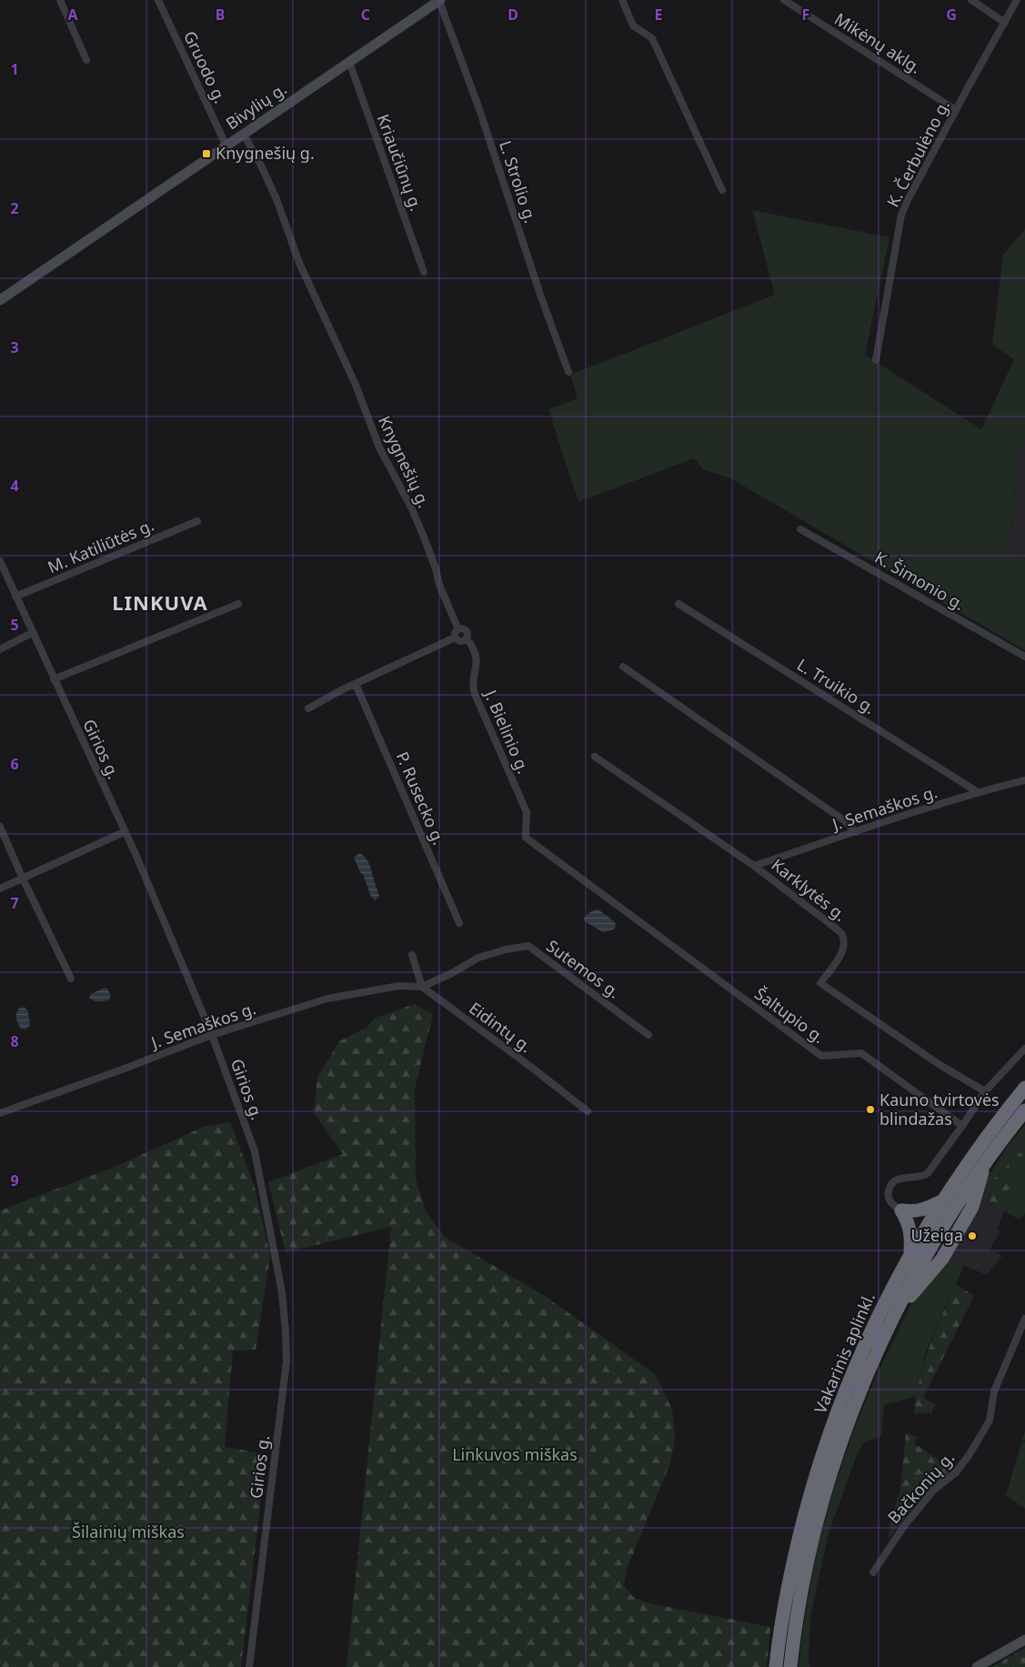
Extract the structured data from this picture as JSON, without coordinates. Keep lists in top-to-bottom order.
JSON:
{
  "streets": {
    "highway": ["Vakarinis aplinkl."],
    "street": [
      "Mikėnų aklg.",
      "Gruodo g.",
      "Bivylių g.",
      "K. Čerbulėno g.",
      "Kriaučiūnų g.",
      "L. Strolio g.",
      "Knygnešių g.",
      "M. Katiliūtės g.",
      "K. Šimonio g.",
      "L. Truikio g.",
      "J. Bielinio g.",
      "Girios g.",
      "P. Rusecko g.",
      "J. Semaškos g.",
      "Karklytės g.",
      "Sutemos g.",
      "Šaltupio g.",
      "Eidintų g.",
      "Bačkonių g."
    ]
  },
  "crossings": [
    ["Mikėnų aklg.", "K. Čerbulėno g."],
    ["Gruodo g.", "Bivylių g."],
    ["Bivylių g.", "Kriaučiūnų g."],
    ["Bivylių g.", "L. Strolio g."],
    ["Bivylių g.", "Knygnešių g."],
    ["Knygnešių g.", "J. Bielinio g."],
    ["M. Katiliūtės g.", "Girios g."],
    ["L. Truikio g.", "J. Semaškos g."],
    ["J. Bielinio g.", "Šaltupio g."],
    ["Girios g.", "J. Semaškos g."],
    ["J. Semaškos g.", "Karklytės g."],
    ["J. Semaškos g.", "Sutemos g."],
    ["J. Semaškos g.", "Eidintų g."],
    ["Sutemos g.", "Eidintų g."]
  ],
  "districts": ["LINKUVA"],
  "parks": ["Linkuvos miškas", "Šilainių miškas"],
  "places": {
    "transit": ["Knygnešių g."],
    "other": ["Kauno tvirtovės blindažas", "Užeiga"]
  },
  "grid": {
    "columns": [
      "A",
      "B",
      "C",
      "D",
      "E",
      "F",
      "G"
    ],
    "rows": [
      "1",
      "2",
      "3",
      "4",
      "5",
      "6",
      "7",
      "8",
      "9"
    ]
  }
}
